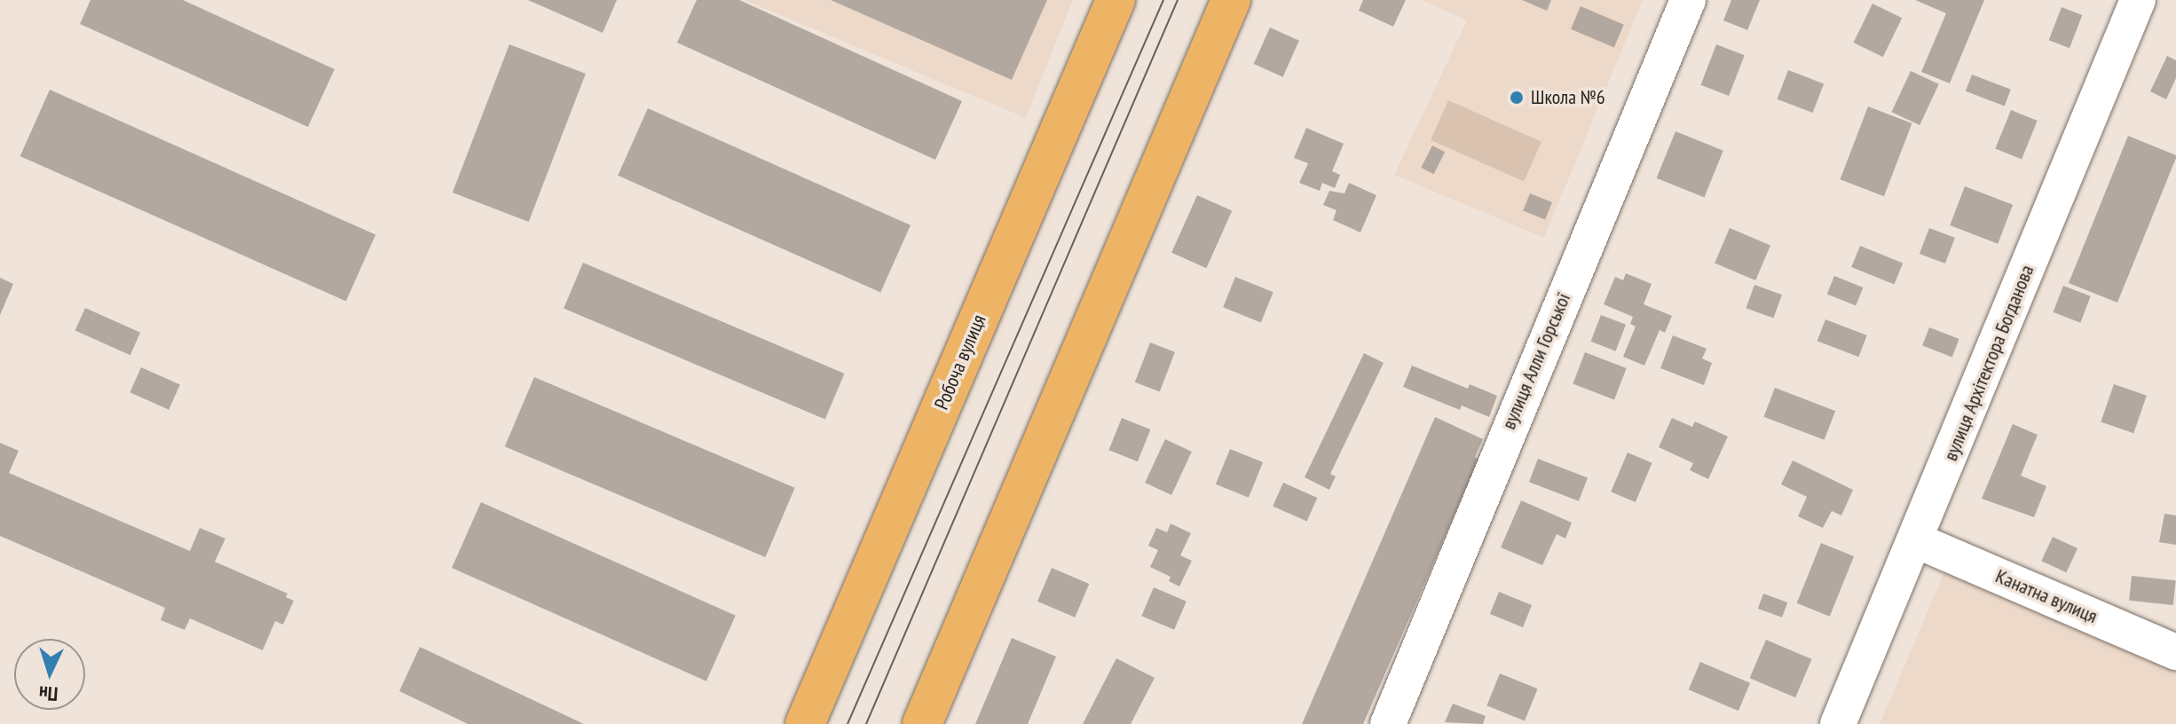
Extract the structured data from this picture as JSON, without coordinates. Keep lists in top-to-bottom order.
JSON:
{
  "streets": {
    "main road": ["Робоча вулиця"],
    "street": ["вулиця Алли Горської", "вулиця Архітектора Богданова", "Канатна вулиця"]
  },
  "crossings": [
    ["вулиця Архітектора Богданова", "Канатна вулиця"]
  ],
  "places": ["Школа №6"],
  "north": "bottom"
}
